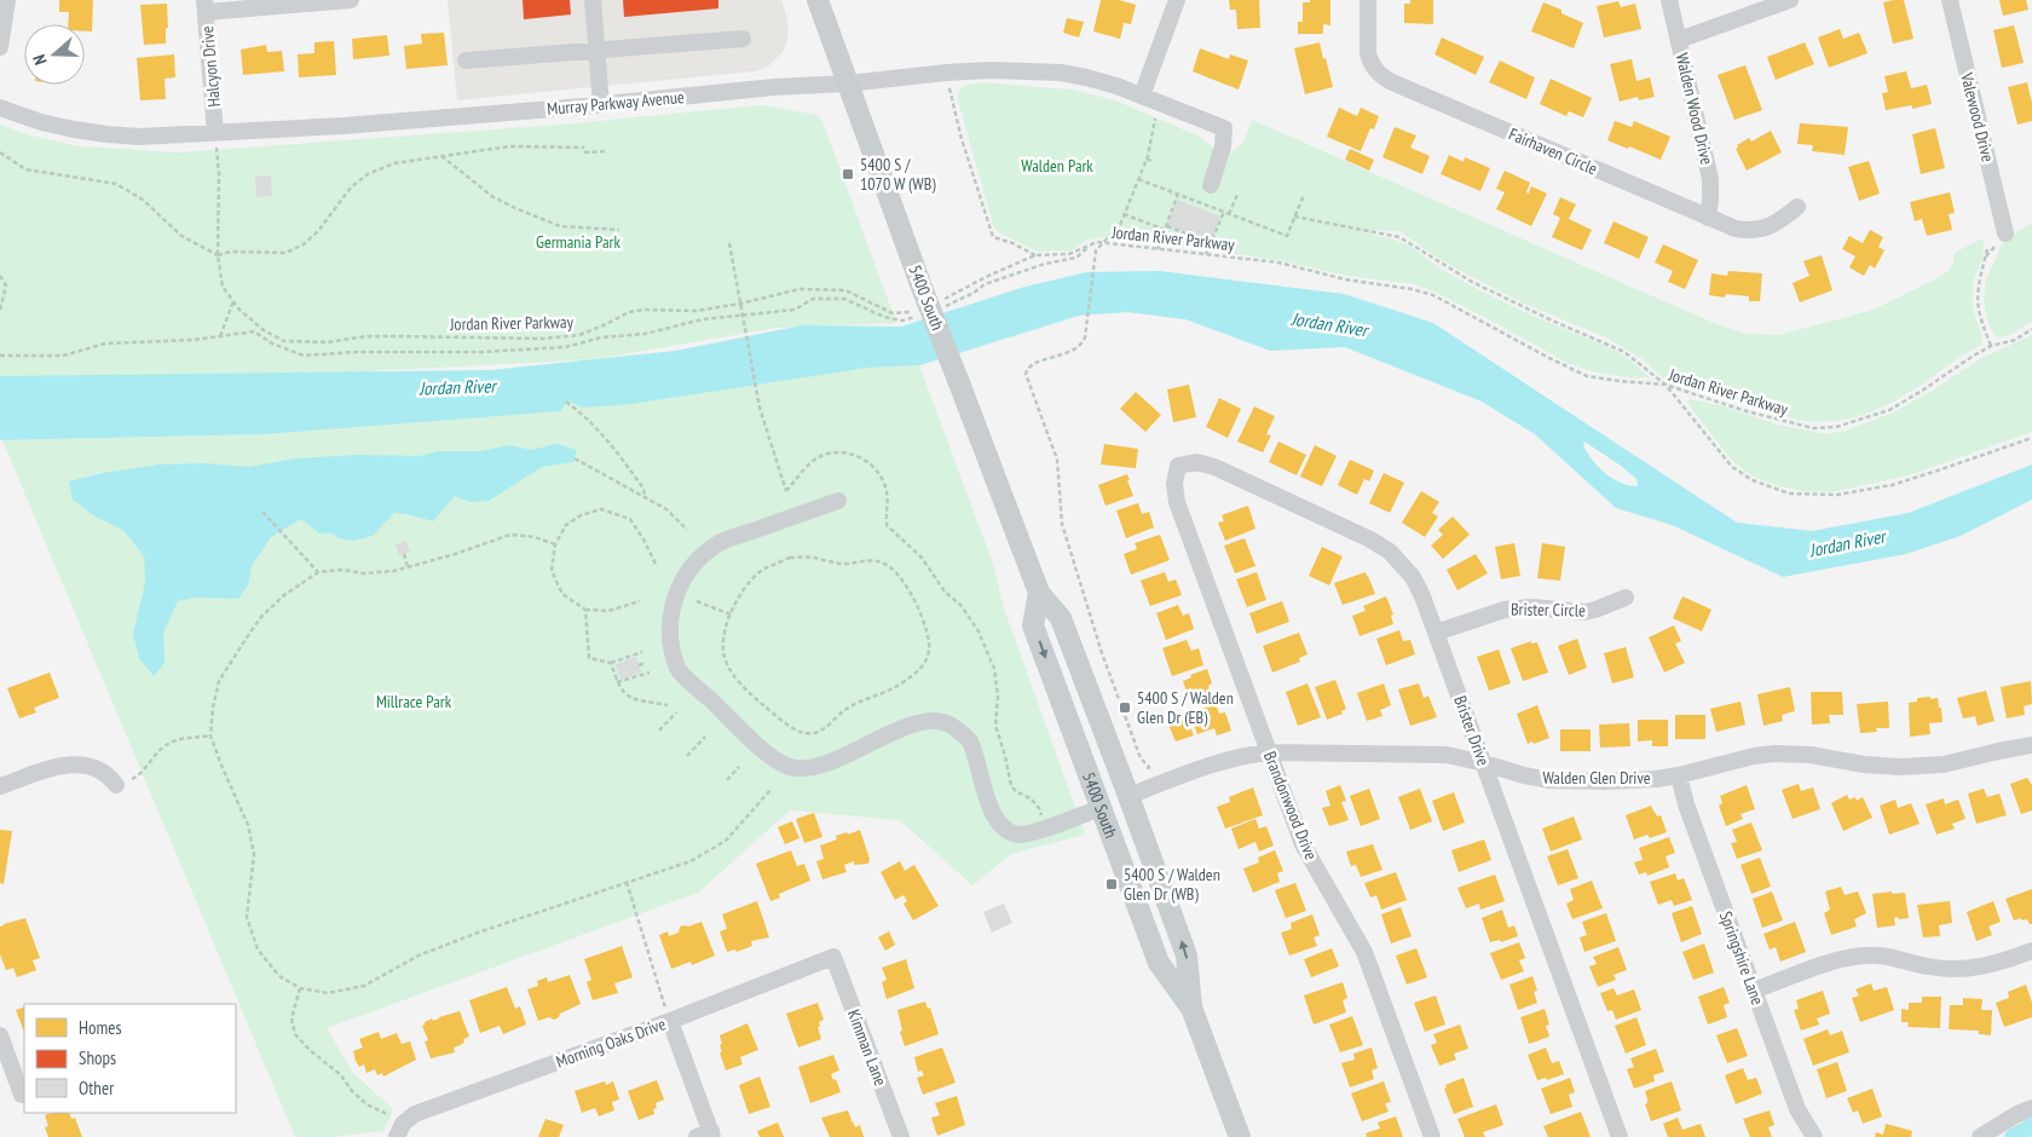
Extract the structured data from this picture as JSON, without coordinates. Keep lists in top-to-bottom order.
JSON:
{
  "streets": {
    "main road": ["5400 South"],
    "street": [
      "Halcyon Drive",
      "Murray Parkway Avenue",
      "Walden Wood Drive",
      "Valewood Drive",
      "Fairhaven Circle",
      "Brister Circle",
      "Brister Drive",
      "Walden Glen Drive",
      "Brandonwood Drive",
      "Springshire Lane",
      "Morning Oaks Drive",
      "Kimman Lane"
    ],
    "path": ["Jordan River Parkway"]
  },
  "crossings": [
    ["Halcyon Drive", "Murray Parkway Avenue"],
    ["Halcyon Drive", "Jordan River Parkway"],
    ["Murray Parkway Avenue", "Jordan River Parkway"],
    ["Murray Parkway Avenue", "5400 South"],
    ["Walden Wood Drive", "Fairhaven Circle"],
    ["5400 South", "Walden Glen Drive"],
    ["Brister Circle", "Brister Drive"],
    ["Brister Drive", "Walden Glen Drive"],
    ["Brister Drive", "Brandonwood Drive"],
    ["Walden Glen Drive", "Brandonwood Drive"],
    ["Walden Glen Drive", "Springshire Lane"],
    ["Morning Oaks Drive", "Kimman Lane"]
  ],
  "water": ["Jordan River"],
  "parks": ["Walden Park", "Germania Park", "Millrace Park"],
  "places": {
    "transit": ["5400 S / 1070 W (WB)", "5400 S / Walden Glen Dr (EB)", "5400 S / Walden Glen Dr (WB)"]
  },
  "legend": ["Homes", "Shops", "Other"],
  "north": "left"
}
